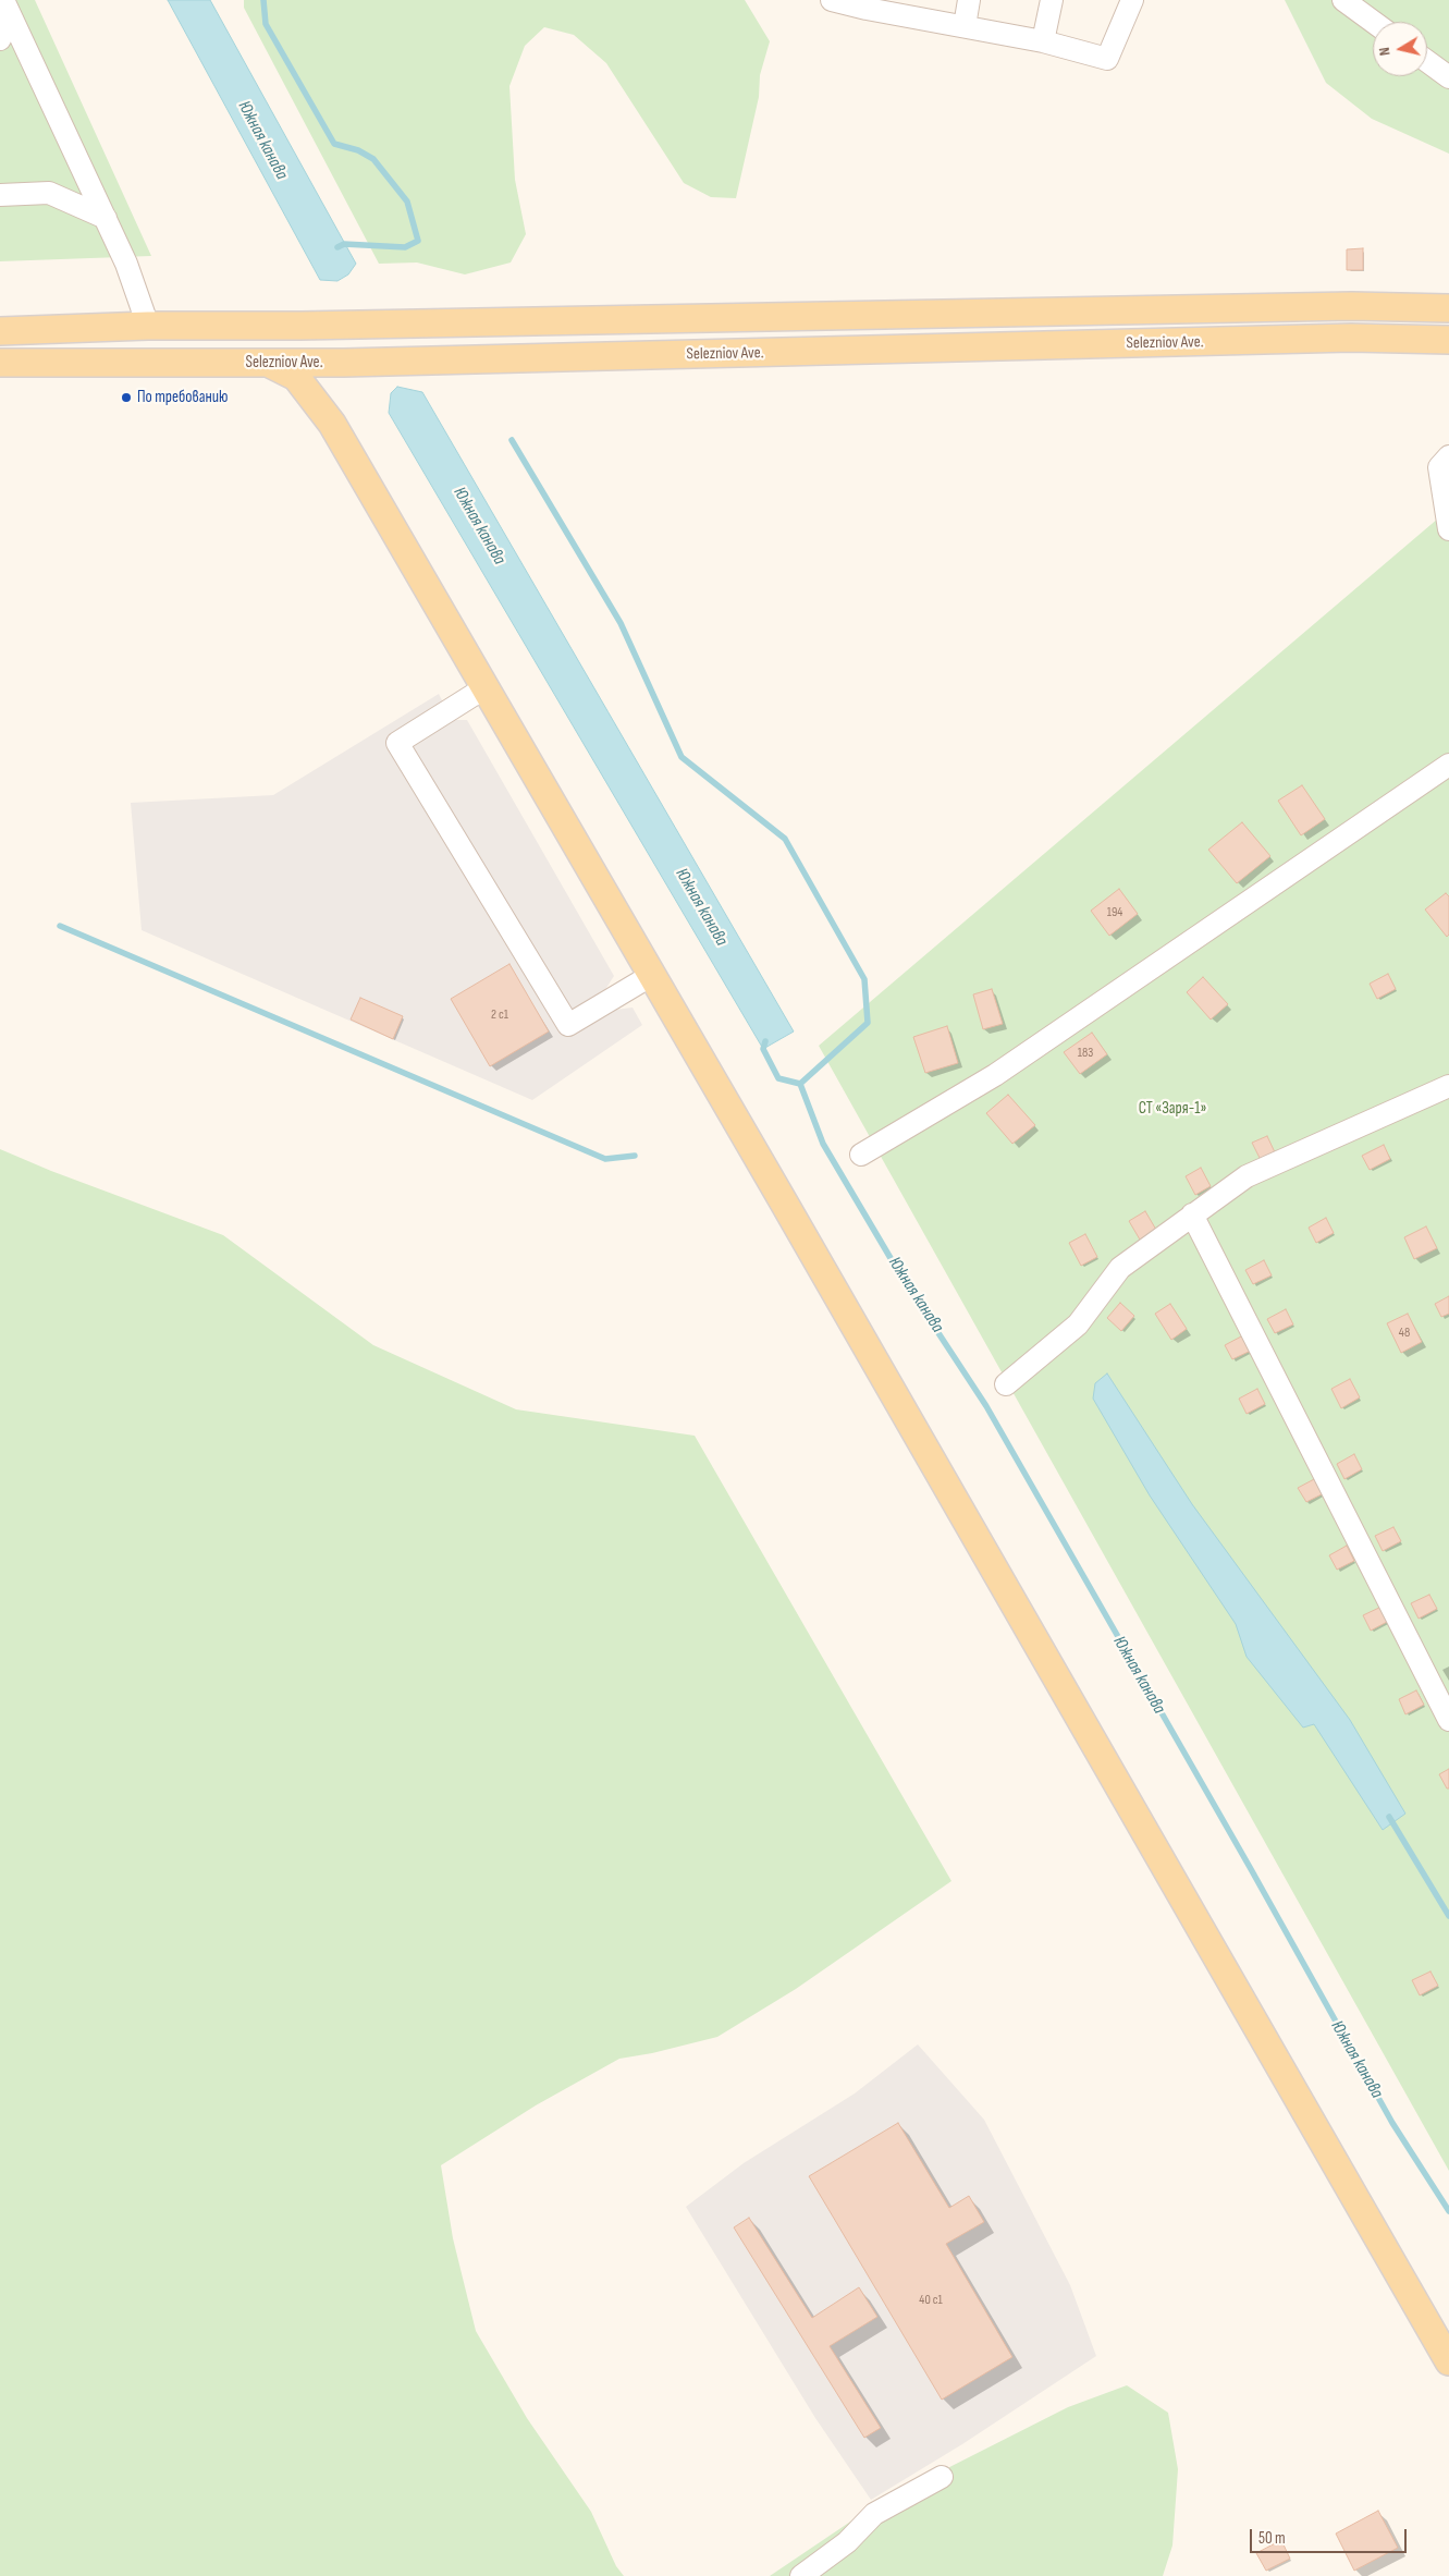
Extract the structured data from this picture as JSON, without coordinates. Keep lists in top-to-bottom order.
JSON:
{
  "streets": {
    "main road": ["Selezniov Ave."]
  },
  "water": ["Южная канава"],
  "parks": ["СТ «Заря-1»"],
  "places": ["По требованию"],
  "house_numbers": [
    "194",
    "2 с1",
    "183",
    "48",
    "40 с1"
  ],
  "scale_bar": "50 m",
  "north": "left"
}
